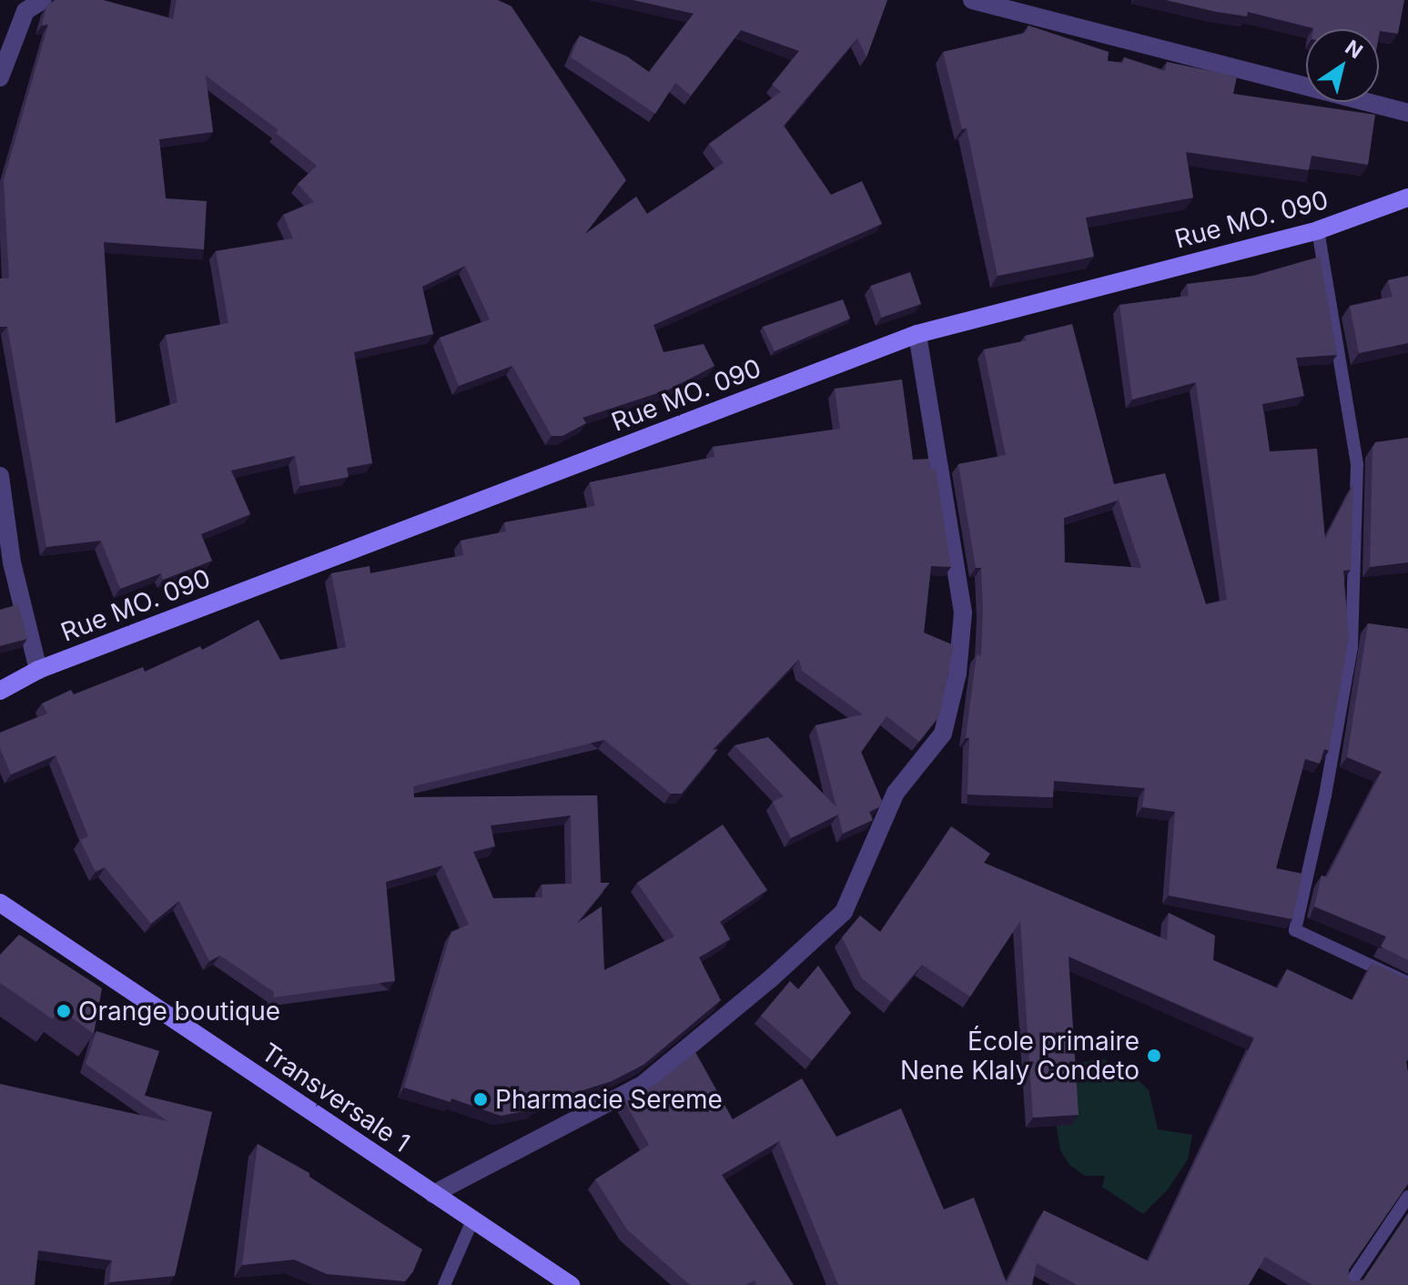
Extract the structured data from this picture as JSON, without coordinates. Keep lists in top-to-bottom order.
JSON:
{
  "streets": {
    "street": ["Rue MO. 090", "Transversale 1"]
  },
  "places": ["Orange boutique", "École primaire Nene Klaly Condeto", "Pharmacie Sereme"],
  "north": "top right"
}
